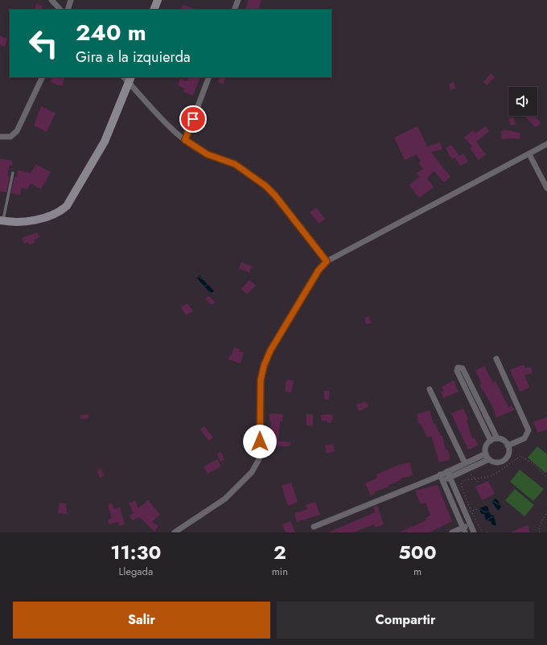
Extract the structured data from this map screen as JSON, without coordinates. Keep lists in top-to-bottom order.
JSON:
{
  "page": {
    "turn": ["240 m", "Gira a la izquierda"],
    "eta": [
      "11:30",
      "Llegada",
      "2",
      "min",
      "500",
      "m"
    ],
    "buttons": ["Salir", "Compartir"]
  }
}
